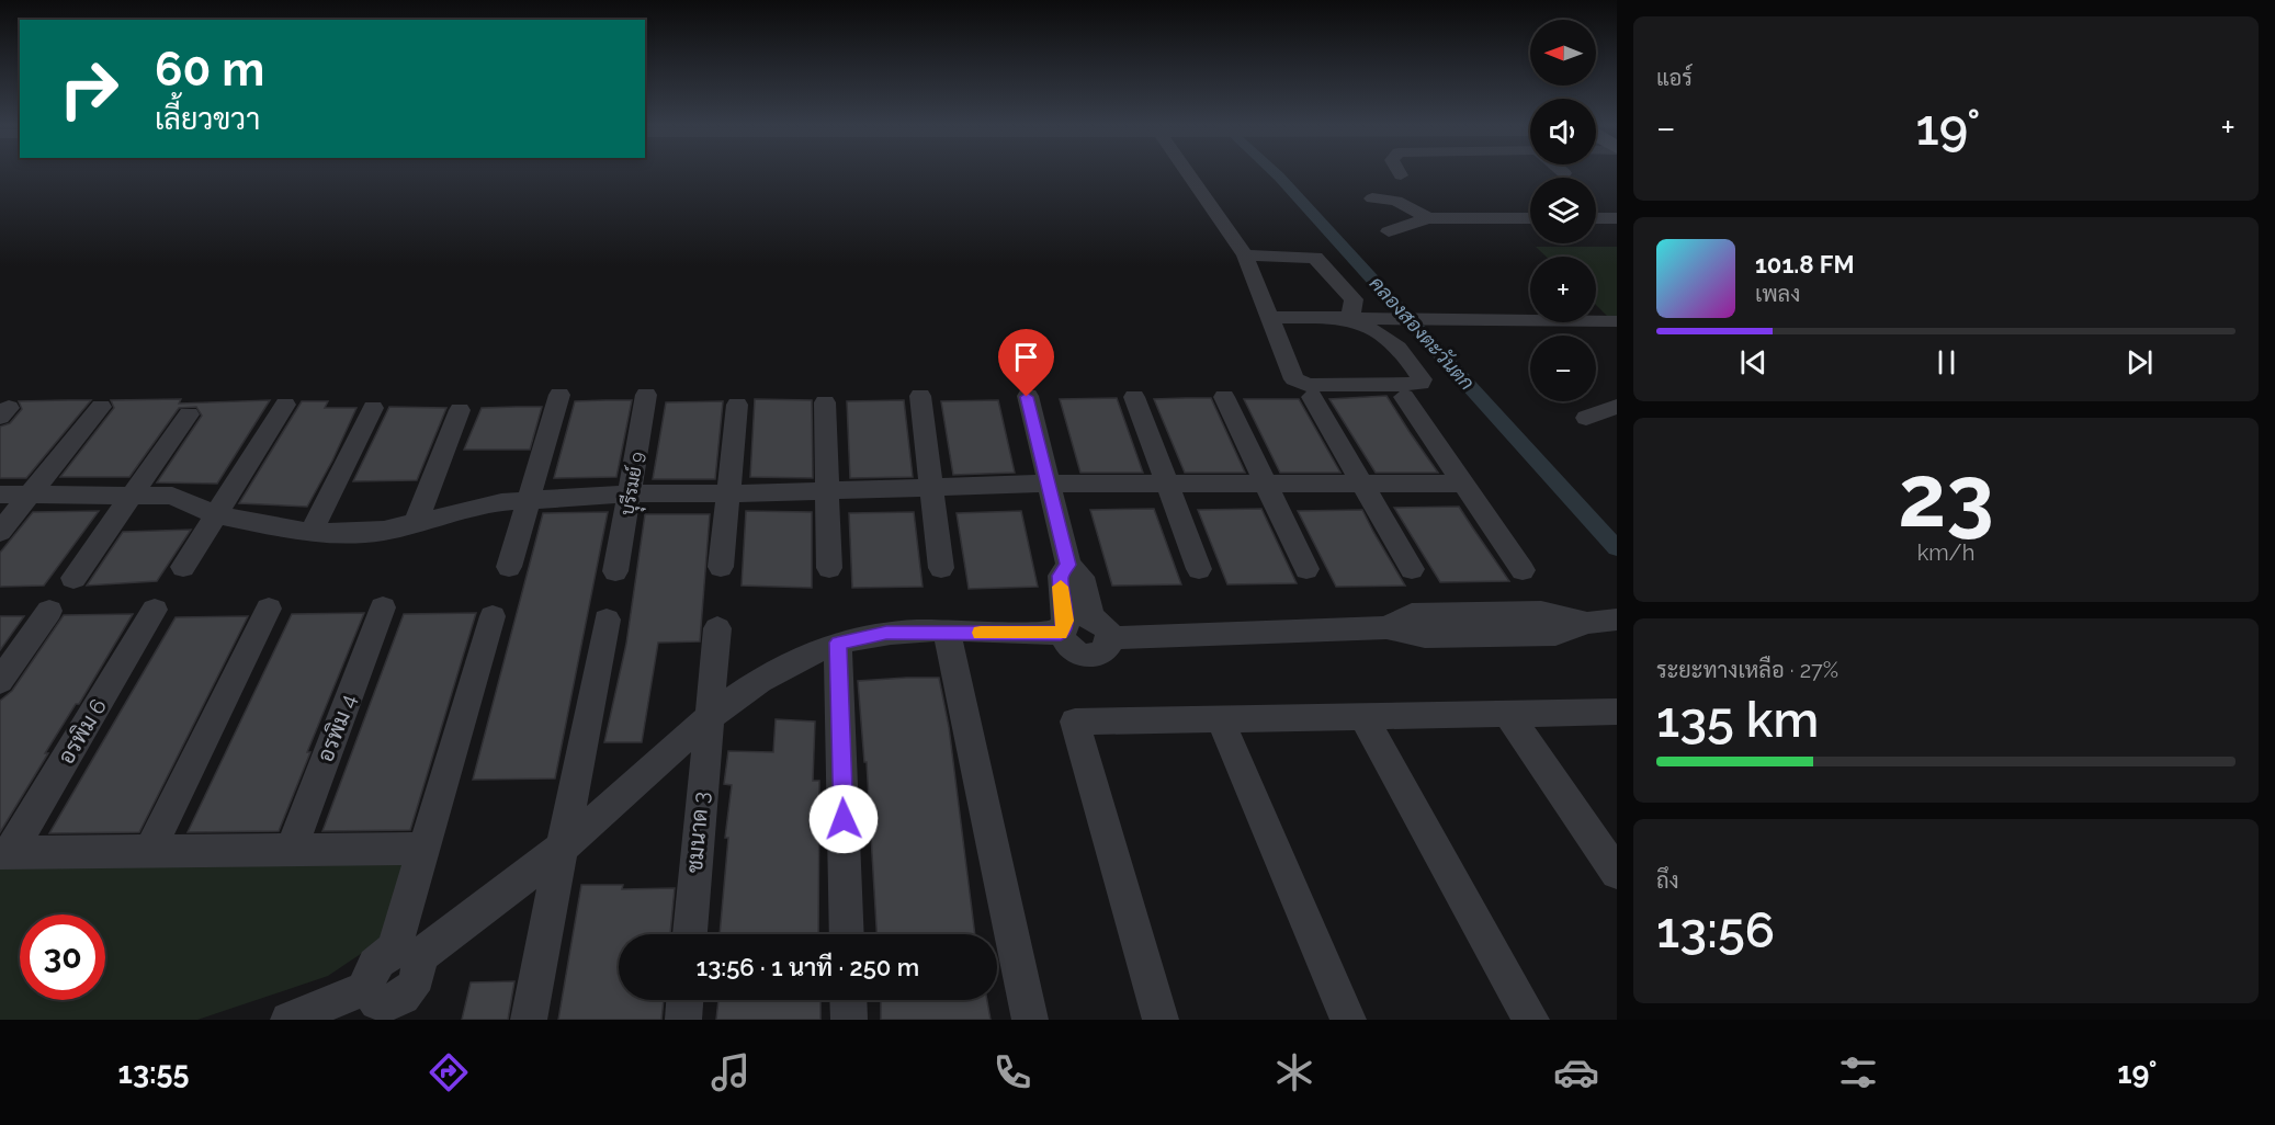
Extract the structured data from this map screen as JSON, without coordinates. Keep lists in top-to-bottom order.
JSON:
{
  "streets": {
    "street": [
      "บุุรีรมย์ 9",
      "อรพิม 4",
      "อรพิม 6",
      "ชมนาด 3"
    ]
  },
  "water": ["คลองสองตะวันตก"],
  "north": "left",
  "page": {
    "tile": [
      "แอร์",
      ["23", "km/h"],
      ["ระยะทางเหลือ · 27%", "135 km"],
      ["ถึง", "13:56"]
    ],
    "map_buttons": ["+", "−"],
    "turn": ["60 m", "เลี้ยวขวา"],
    "heat": ["−", "19°", "+"],
    "song": ["101.8 FM", "เพลง"],
    "limit": "30",
    "trip": "13:56 · 1 นาที · 250 m",
    "tabs": ["13:55", "19°"]
  }
}
